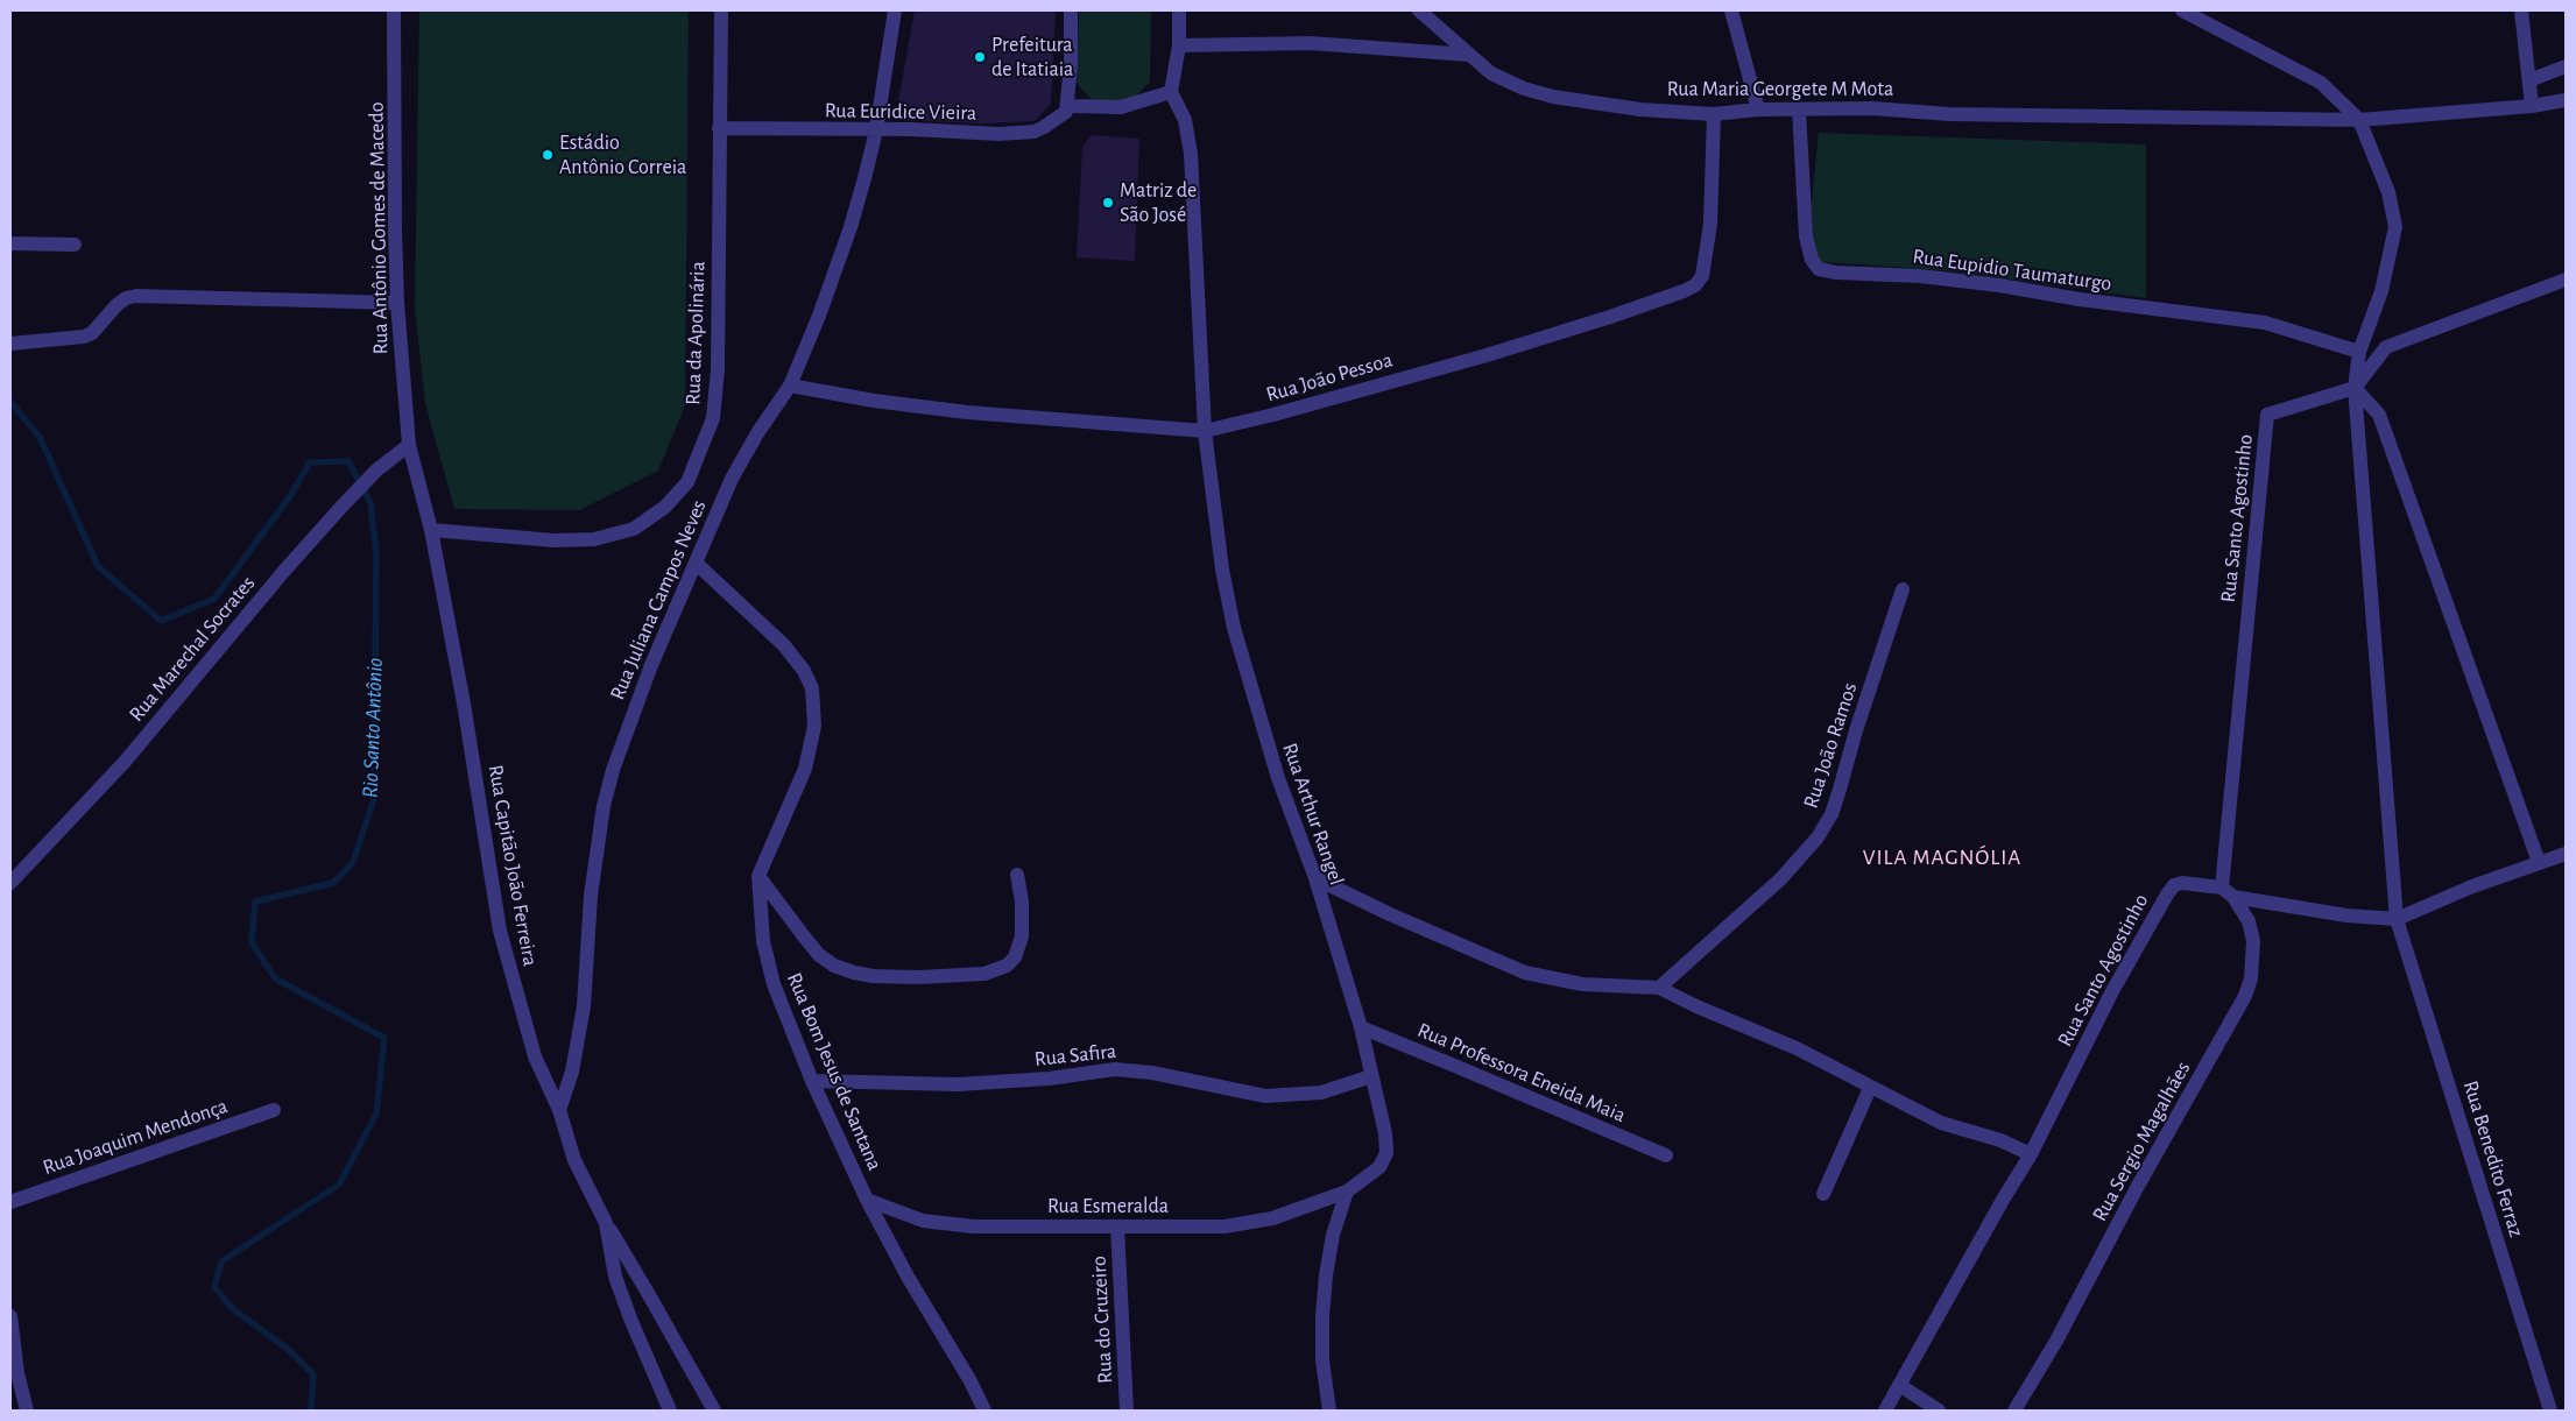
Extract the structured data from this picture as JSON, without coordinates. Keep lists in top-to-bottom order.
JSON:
{
  "streets": {
    "street": [
      "Rua Maria Georgete M Mota",
      "Rua Euridice Vieira",
      "Rua Antônio Gomes de Macedo",
      "Rua Eupidio Taumaturgo",
      "Rua da Apolinária",
      "Rua João Pessoa",
      "Rua Santo Agostinho",
      "Rua Juliana Campos Neves",
      "Rua Marechal Socrates",
      "Rua João Ramos",
      "Rua Arthur Rangel",
      "Rua Capitão João Ferreira",
      "Rua Safira",
      "Rua Bom Jesus de Santana",
      "Rua Professora Eneida Maia",
      "Rua Joaquim Mendonça",
      "Rua Sergio Magalhães",
      "Rua Benedito Ferraz",
      "Rua Esmeralda",
      "Rua do Cruzeiro"
    ]
  },
  "crossings": [
    ["Rua Maria Georgete M Mota", "Rua Eupidio Taumaturgo"],
    ["Rua Maria Georgete M Mota", "Rua João Pessoa"],
    ["Rua Euridice Vieira", "Rua da Apolinária"],
    ["Rua Euridice Vieira", "Rua Juliana Campos Neves"],
    ["Rua Antônio Gomes de Macedo", "Rua Marechal Socrates"],
    ["Rua Antônio Gomes de Macedo", "Rua Capitão João Ferreira"],
    ["Rua da Apolinária", "Rua Capitão João Ferreira"],
    ["Rua João Pessoa", "Rua Juliana Campos Neves"],
    ["Rua João Pessoa", "Rua Arthur Rangel"],
    ["Rua Santo Agostinho", "Rua Sergio Magalhães"],
    ["Rua Santo Agostinho", "Rua Benedito Ferraz"],
    ["Rua Juliana Campos Neves", "Rua Capitão João Ferreira"],
    ["Rua Juliana Campos Neves", "Rua Bom Jesus de Santana"],
    ["Rua Marechal Socrates", "Rua Capitão João Ferreira"],
    ["Rua Arthur Rangel", "Rua Safira"],
    ["Rua Arthur Rangel", "Rua Professora Eneida Maia"],
    ["Rua Arthur Rangel", "Rua Esmeralda"],
    ["Rua Safira", "Rua Bom Jesus de Santana"],
    ["Rua Bom Jesus de Santana", "Rua Esmeralda"],
    ["Rua Esmeralda", "Rua do Cruzeiro"]
  ],
  "districts": ["VILA MAGNÓLIA"],
  "water": ["Rio Santo Antônio"],
  "places": ["Prefeitura de Itatiaia", "Estádio Antônio Correia", "Matriz de São José"]
}
